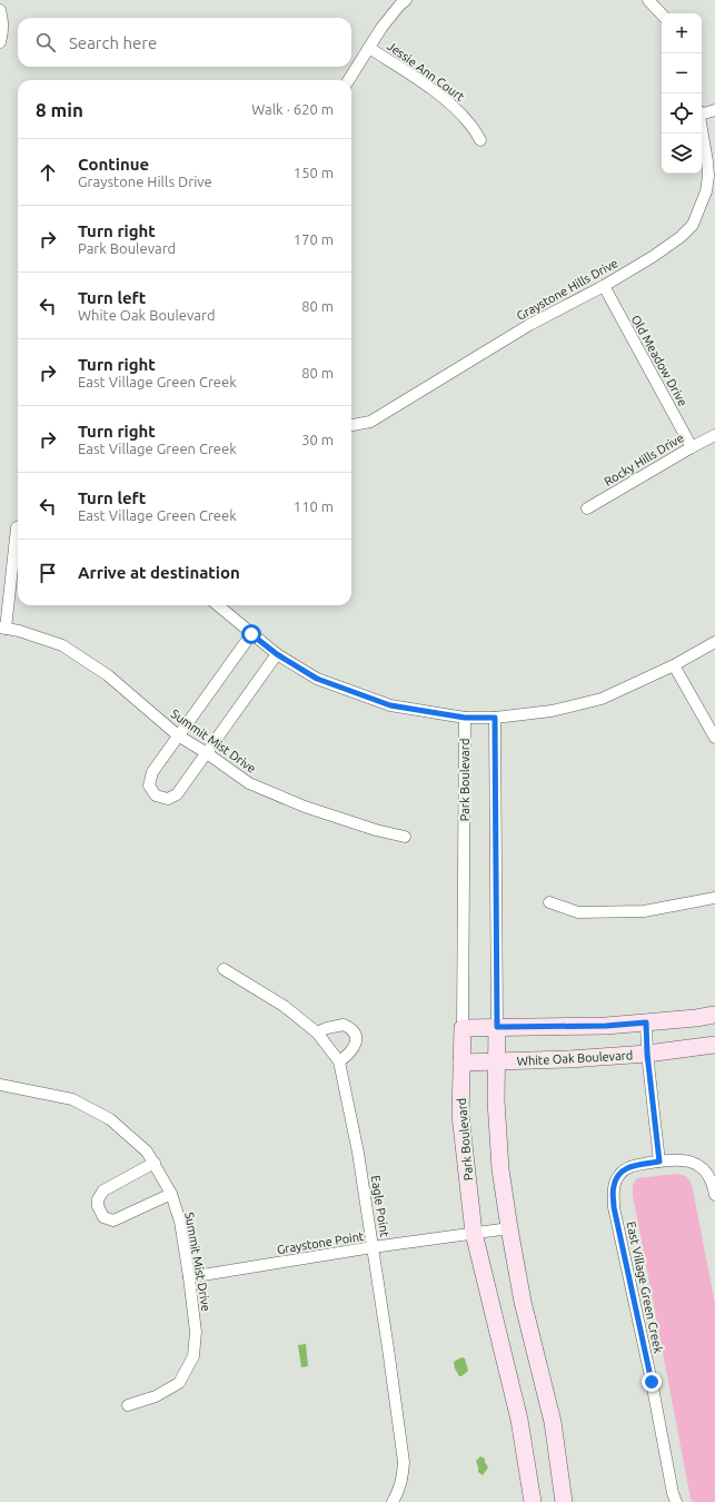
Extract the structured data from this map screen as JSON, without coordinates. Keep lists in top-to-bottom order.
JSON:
{
  "streets": {
    "street": [
      "Jessie Ann Court",
      "Graystone Hills Drive",
      "Old Meadow Drive",
      "Rocky Hills Drive",
      "Summit Mist Drive",
      "Park Boulevard",
      "White Oak Boulevard",
      "Eagle Point",
      "Graystone Point",
      "East Village Green Creek"
    ]
  },
  "crossings": [
    ["Graystone Hills Drive", "Old Meadow Drive"],
    ["Old Meadow Drive", "Rocky Hills Drive"],
    ["Summit Mist Drive", "Graystone Point"],
    ["Park Boulevard", "White Oak Boulevard"],
    ["Park Boulevard", "Graystone Point"],
    ["Eagle Point", "Graystone Point"]
  ],
  "page": {
    "map_buttons": ["+", "−"],
    "search": "Search here",
    "heading": ["8 min", "Walk · 620 m"],
    "list": [
      ["Continue", "Graystone Hills Drive", "150 m"],
      ["Turn right", "Park Boulevard", "170 m"],
      ["Turn left", "White Oak Boulevard", "80 m"],
      ["Turn right", "East Village Green Creek", "80 m"],
      ["Turn right", "East Village Green Creek", "30 m"],
      ["Turn left", "East Village Green Creek", "110 m"],
      "Arrive at destination"
    ]
  }
}
